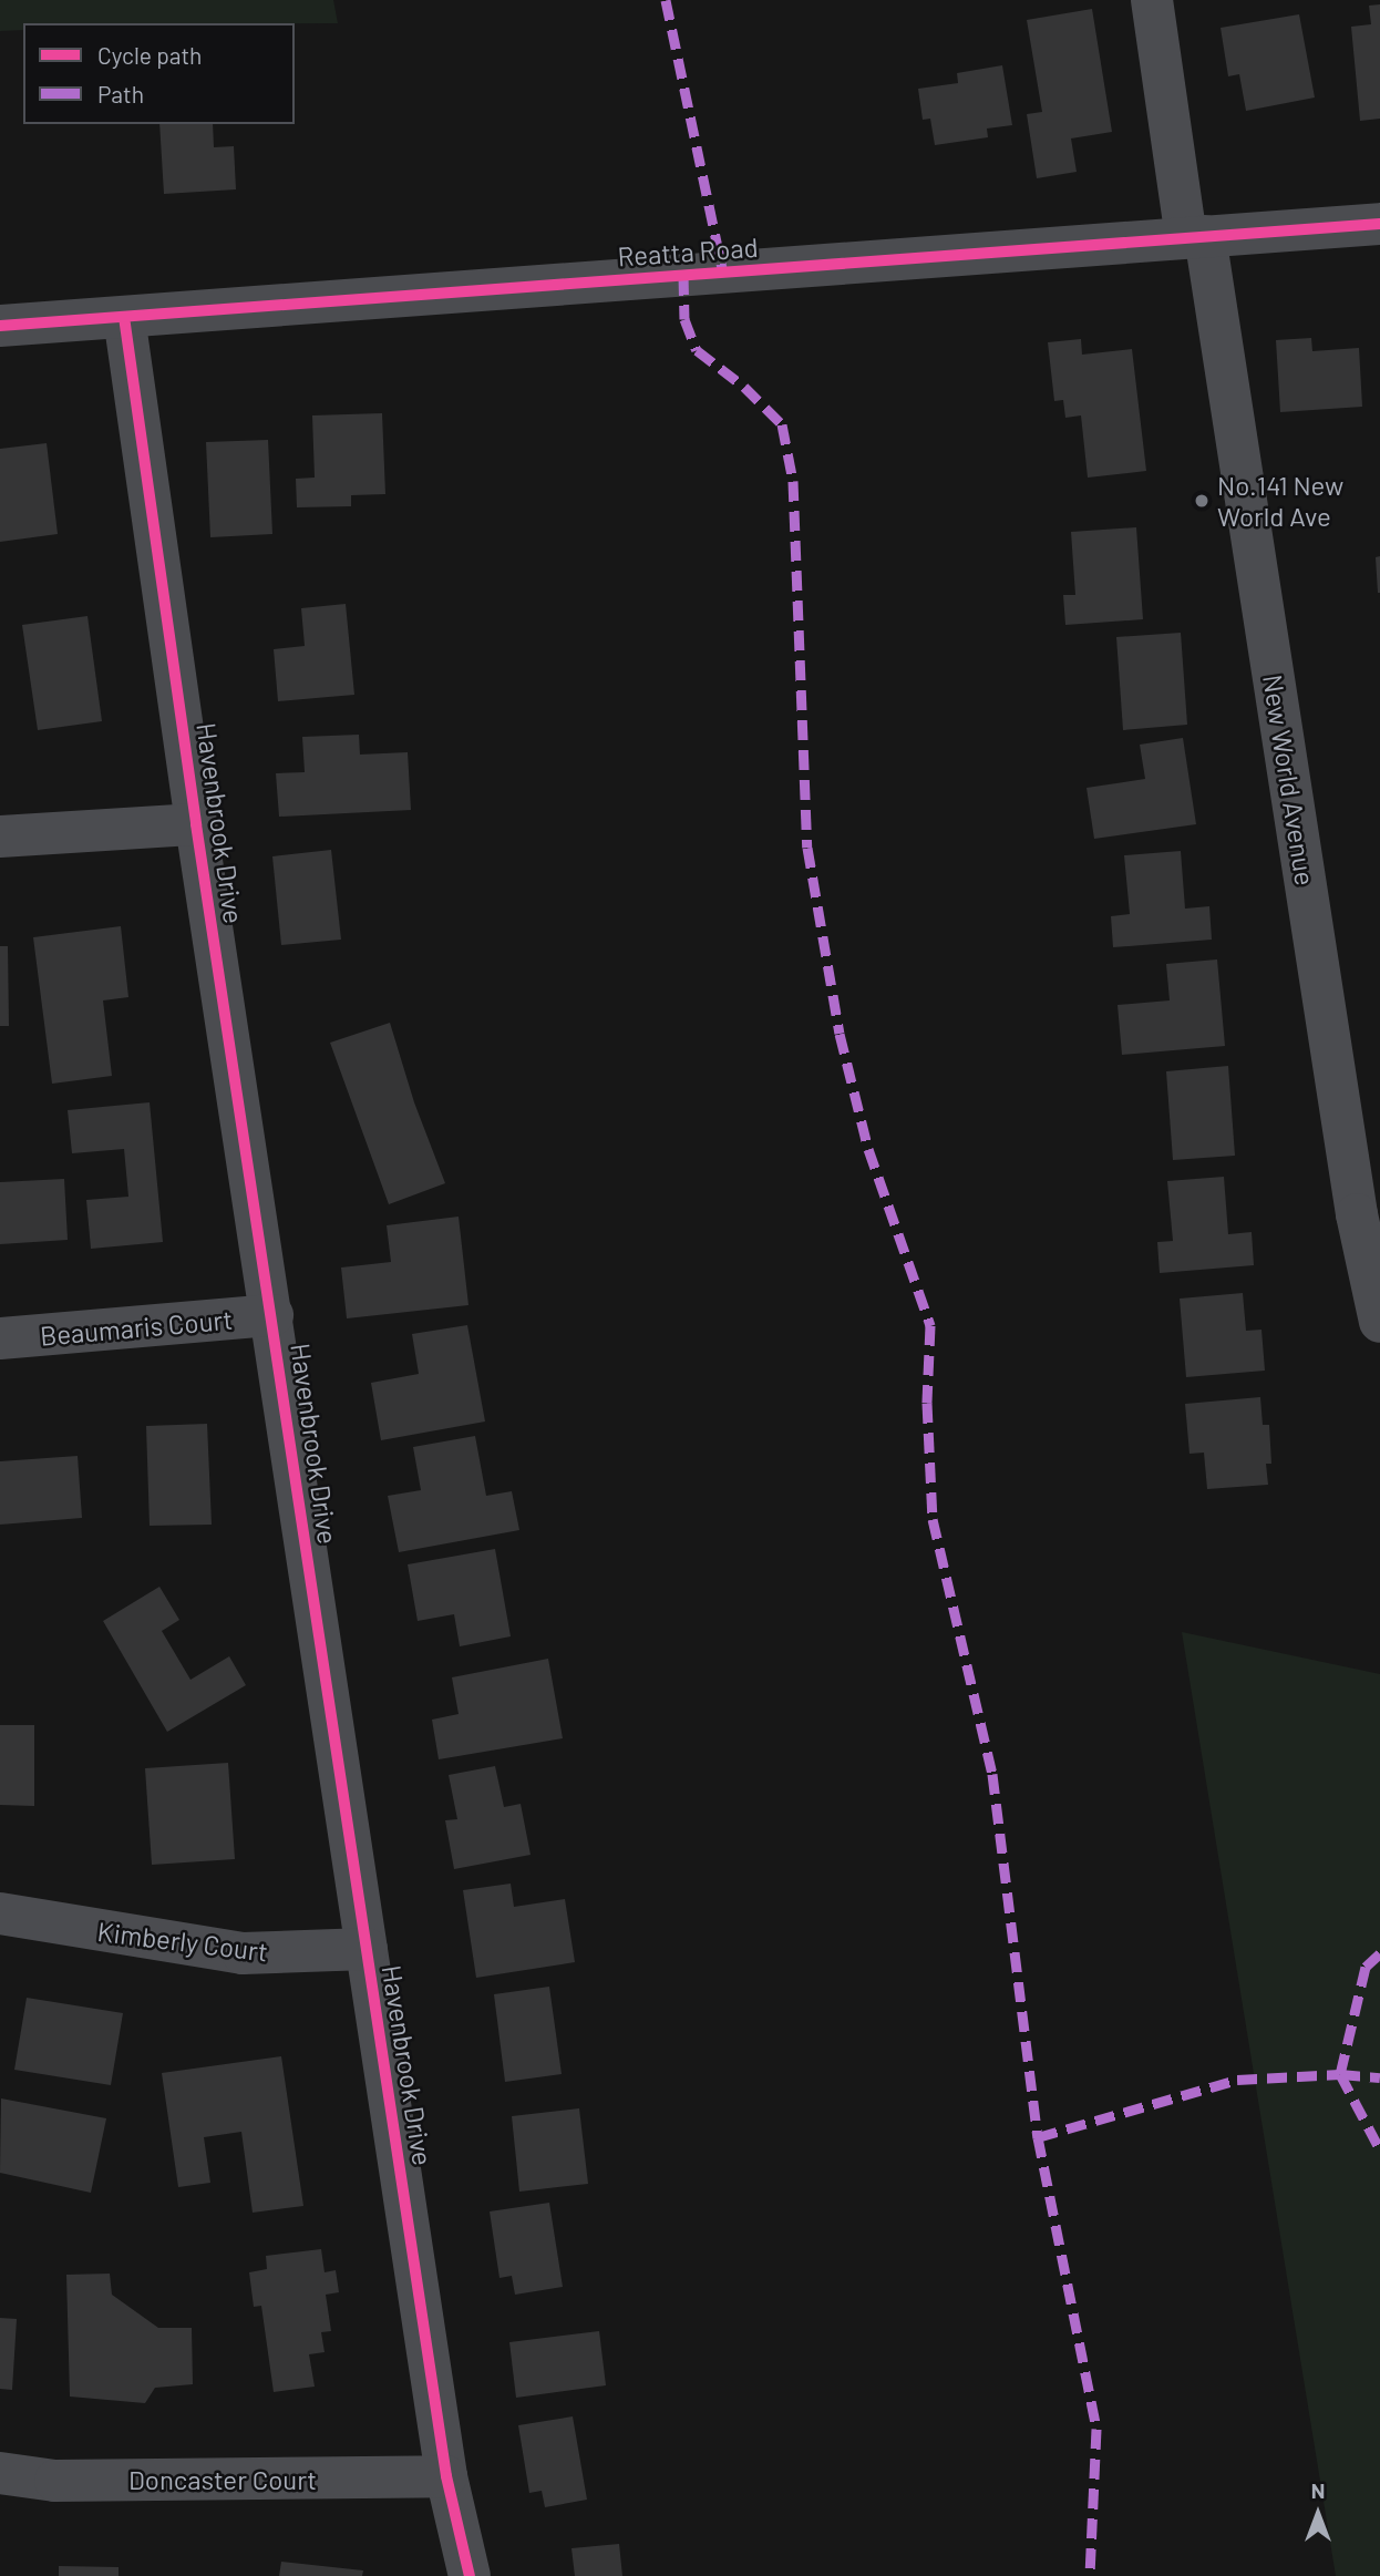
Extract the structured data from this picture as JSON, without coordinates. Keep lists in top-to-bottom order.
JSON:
{
  "streets": {
    "street": [
      "Reatta Road",
      "New World Avenue",
      "Havenbrook Drive",
      "Beaumaris Court",
      "Kimberly Court",
      "Doncaster Court"
    ]
  },
  "crossings": [
    ["Reatta Road", "New World Avenue"],
    ["Reatta Road", "Havenbrook Drive"],
    ["Havenbrook Drive", "Beaumaris Court"],
    ["Havenbrook Drive", "Kimberly Court"],
    ["Havenbrook Drive", "Doncaster Court"]
  ],
  "places": ["No.141 New World Ave"],
  "legend": ["Cycle path", "Path"],
  "north": "top"
}
